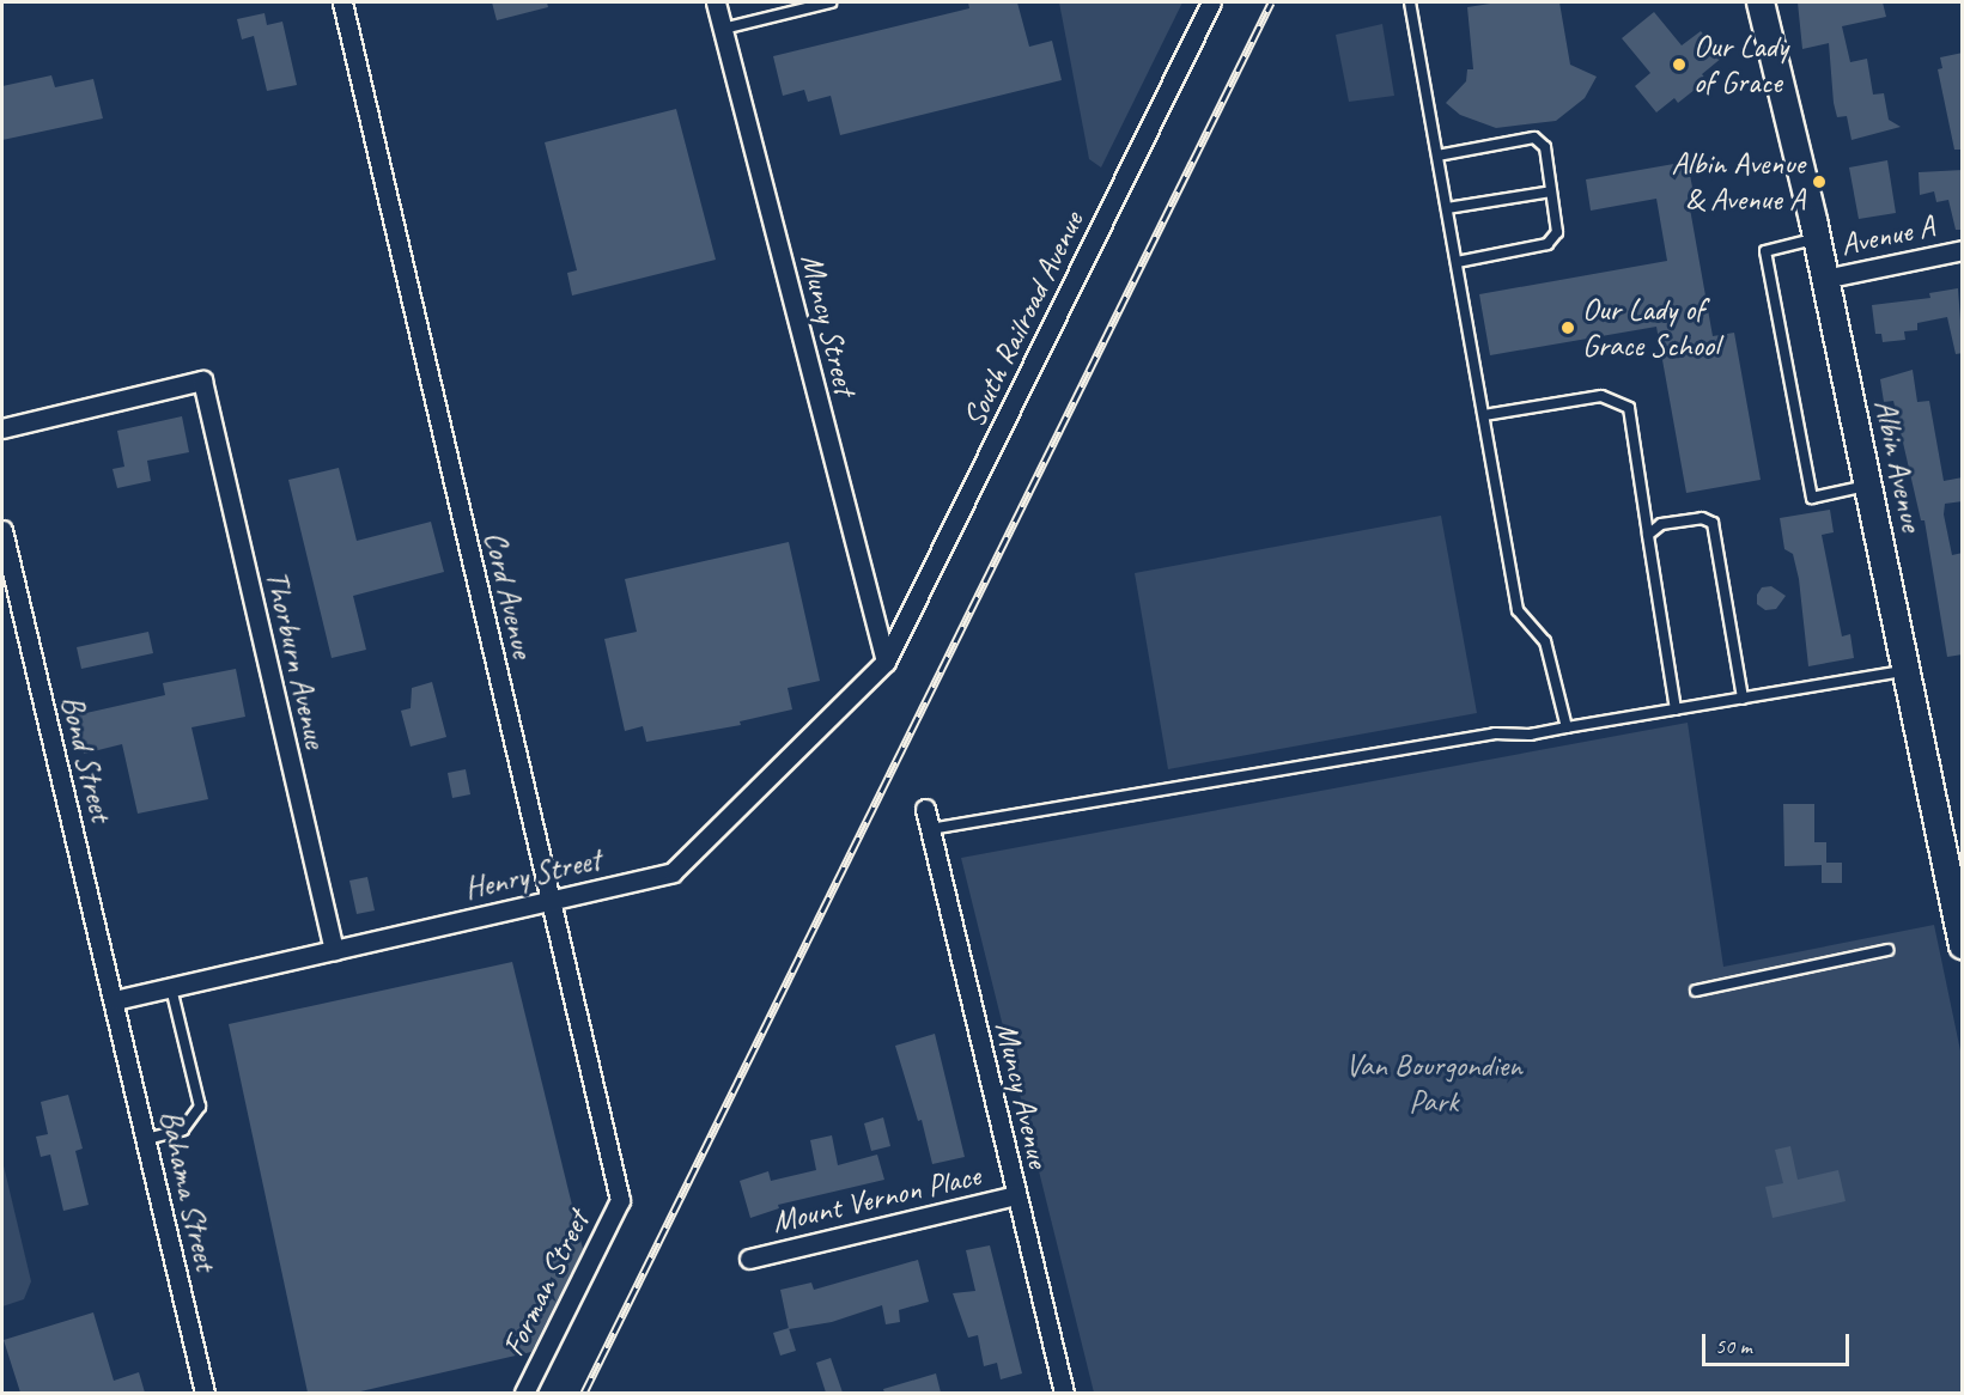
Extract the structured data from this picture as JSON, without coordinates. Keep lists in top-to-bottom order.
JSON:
{
  "streets": {
    "street": [
      "Avenue A",
      "South Railroad Avenue",
      "Muncy Street",
      "Albin Avenue",
      "Cord Avenue",
      "Thorburn Avenue",
      "Bond Street",
      "Henry Street",
      "Muncy Avenue",
      "Bahama Street",
      "Mount Vernon Place",
      "Forman Street"
    ]
  },
  "crossings": [
    ["Avenue A", "Albin Avenue"],
    ["South Railroad Avenue", "Muncy Street"],
    ["South Railroad Avenue", "Henry Street"],
    ["Muncy Street", "Henry Street"],
    ["Cord Avenue", "Henry Street"],
    ["Cord Avenue", "Forman Street"],
    ["Thorburn Avenue", "Henry Street"],
    ["Bond Street", "Henry Street"],
    ["Bond Street", "Bahama Street"],
    ["Henry Street", "Bahama Street"],
    ["Muncy Avenue", "Mount Vernon Place"]
  ],
  "parks": ["Van Bourgondien Park"],
  "places": ["Our Lady of Grace", "Albin Avenue & Avenue A", "Our Lady of Grace School"],
  "scale_bar": "50 m"
}
